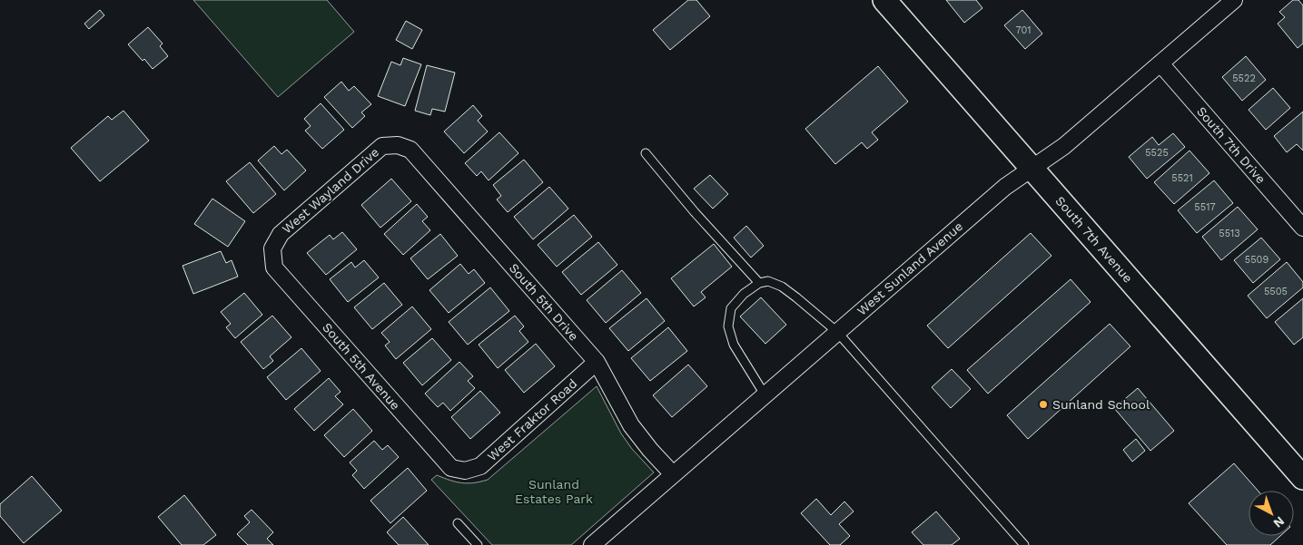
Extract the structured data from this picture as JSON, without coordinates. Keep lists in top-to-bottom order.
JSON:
{
  "streets": {
    "main road": ["South 7th Avenue"],
    "street": [
      "South 7th Drive",
      "West Wayland Drive",
      "West Sunland Avenue",
      "South 5th Drive",
      "South 5th Avenue",
      "West Fraktor Road"
    ]
  },
  "crossings": [
    ["South 7th Drive", "West Sunland Avenue"],
    ["West Wayland Drive", "South 5th Drive"],
    ["West Wayland Drive", "South 5th Avenue"],
    ["South 7th Avenue", "West Sunland Avenue"],
    ["West Sunland Avenue", "South 5th Drive"],
    ["South 5th Drive", "West Fraktor Road"],
    ["South 5th Avenue", "West Fraktor Road"]
  ],
  "parks": ["Sunland Estates Park"],
  "places": ["Sunland School"],
  "house_numbers": [
    "701",
    "5522",
    "5525",
    "5521",
    "5517",
    "5513",
    "5509",
    "5505"
  ],
  "north": "bottom right"
}
